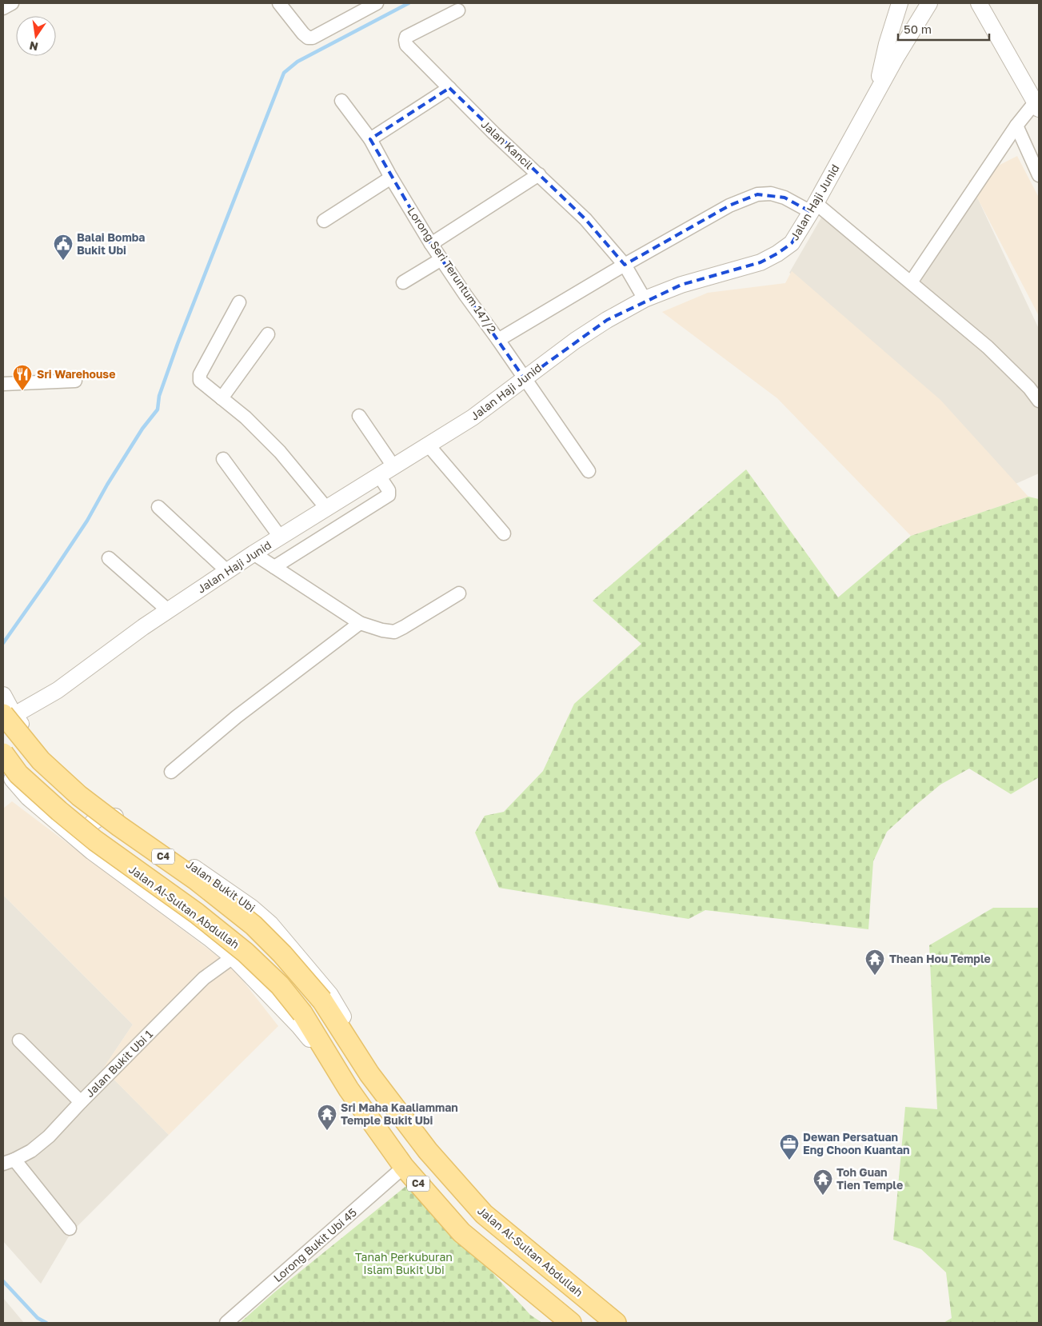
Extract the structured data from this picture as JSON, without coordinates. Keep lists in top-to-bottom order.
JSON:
{
  "streets": {
    "main road": ["C4", "Jalan Al-Sultan Abdullah"],
    "street": [
      "Jalan Kancil",
      "Jalan Haji Junid",
      "Lorong Seri Teruntum 147/2",
      "Jalan Bukit Ubi",
      "Jalan Bukit Ubi 1",
      "Lorong Bukit Ubi 45"
    ]
  },
  "crossings": [
    ["Jalan Kancil", "Jalan Haji Junid"],
    ["Jalan Haji Junid", "Lorong Seri Teruntum 147/2"],
    ["Jalan Haji Junid", "Jalan Bukit Ubi"],
    ["Jalan Haji Junid", "Jalan Al-Sultan Abdullah"],
    ["C4", "Jalan Al-Sultan Abdullah"],
    ["C4", "Jalan Bukit Ubi 1"],
    ["Jalan Bukit Ubi", "Jalan Al-Sultan Abdullah"],
    ["Jalan Al-Sultan Abdullah", "Lorong Bukit Ubi 45"]
  ],
  "parks": ["Tanah Perkuburan Islam Bukit Ubi"],
  "places": {
    "public building": ["Balai Bomba Bukit Ubi"],
    "restaurant": ["Sri Warehouse"],
    "temple": ["Thean Hou Temple", "Sri Maha Kaaliamman Temple Bukit Ubi", "Toh Guan Tien Temple"],
    "office": ["Dewan Persatuan Eng Choon Kuantan"]
  },
  "scale_bar": "50 m",
  "north": "bottom"
}
